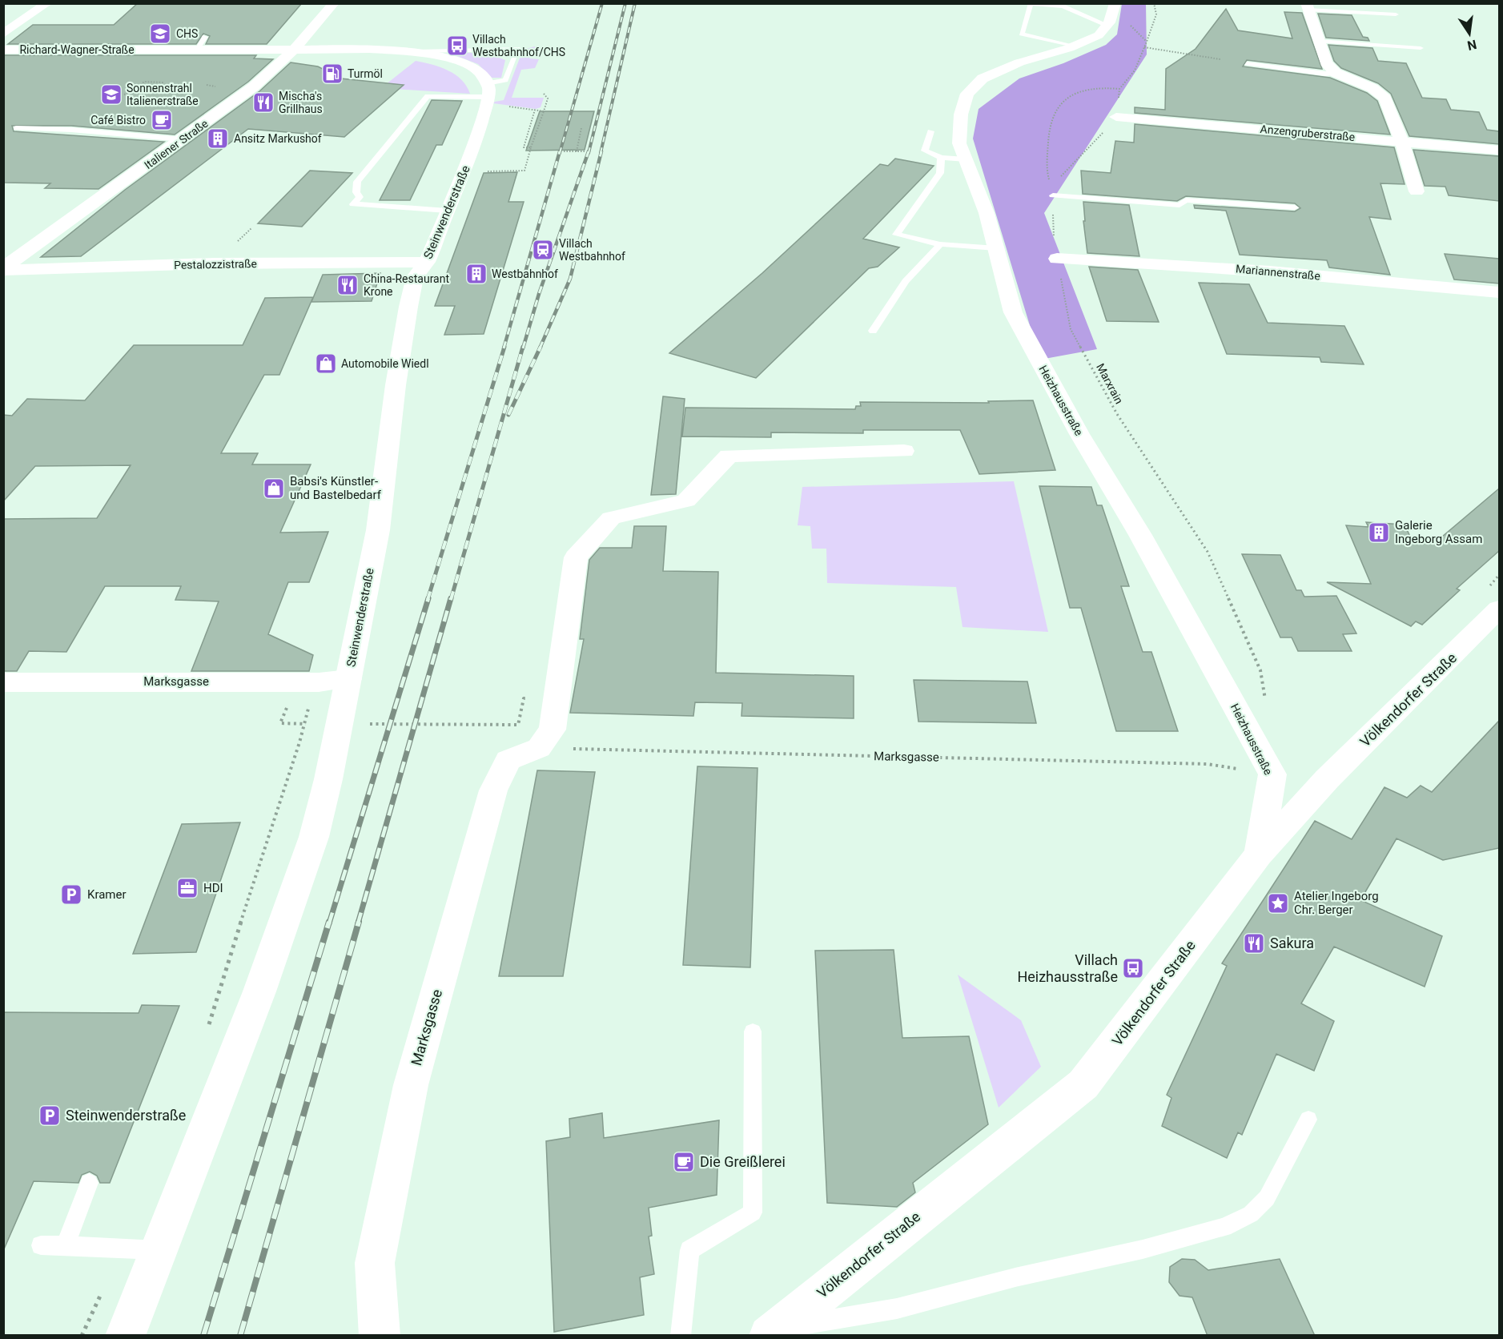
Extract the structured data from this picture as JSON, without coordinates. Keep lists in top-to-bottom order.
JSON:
{
  "streets": {
    "street": [
      "Richard-Wagner-Straße",
      "Anzengruberstraße",
      "Italiener Straße",
      "Steinwenderstraße",
      "Pestalozzistraße",
      "Mariannenstraße",
      "Heizhausstraße",
      "Marksgasse",
      "Völkendorfer Straße"
    ],
    "path": ["Marxrain"]
  },
  "crossings": [
    ["Richard-Wagner-Straße", "Italiener Straße"],
    ["Italiener Straße", "Pestalozzistraße"],
    ["Steinwenderstraße", "Pestalozzistraße"],
    ["Steinwenderstraße", "Marksgasse"],
    ["Mariannenstraße", "Marxrain"],
    ["Heizhausstraße", "Marksgasse"],
    ["Heizhausstraße", "Völkendorfer Straße"]
  ],
  "places": {
    "school or university": ["CHS", "Sonnenstrahl Italienerstraße"],
    "bus stop": ["Villach Westbahnhof/CHS", "Villach Heizhausstraße"],
    "fuel station": ["Turmöl"],
    "restaurant": ["Mischa's Grillhaus", "China-Restaurant Krone", "Sakura"],
    "cafe": ["Café Bistro", "Die Greißlerei"],
    "building": ["Ansitz Markushof", "Westbahnhof", "Galerie Ingeborg Assam"],
    "station": ["Villach Westbahnhof"],
    "shop": ["Automobile Wiedl", "Babsi's Künstler- und Bastelbedarf"],
    "office": ["HDI"],
    "parking": ["Kramer", "Steinwenderstraße"],
    "place": ["Atelier Ingeborg Chr. Berger"]
  },
  "north": "bottom"
}
